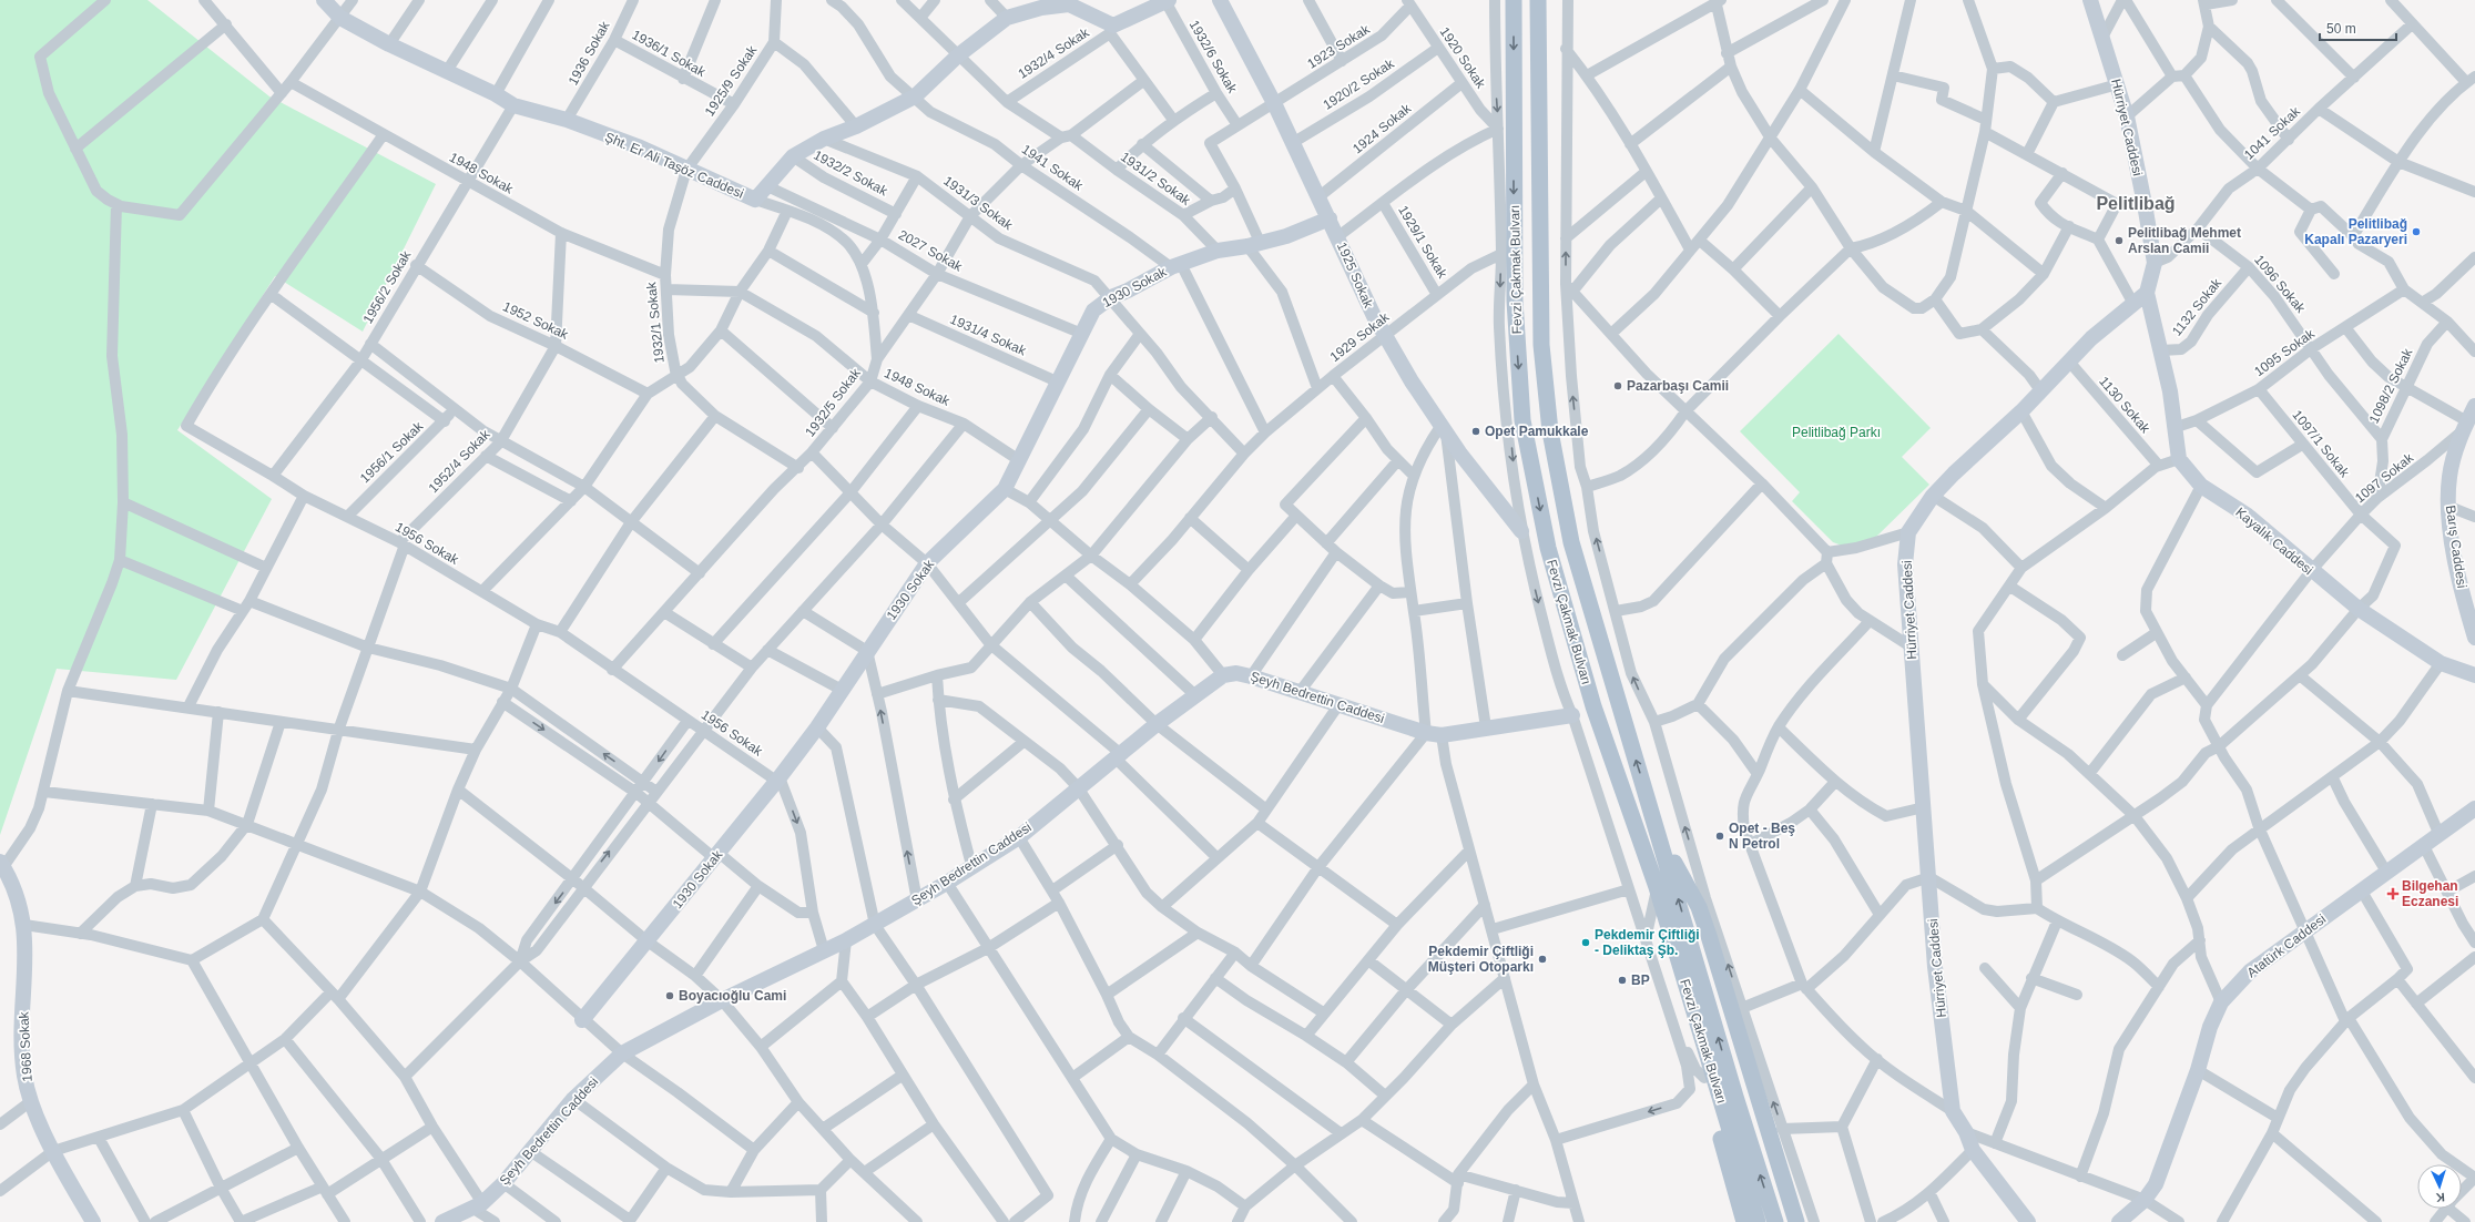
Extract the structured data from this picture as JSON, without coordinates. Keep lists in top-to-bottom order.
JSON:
{
  "streets": {
    "main road": ["Fevzi Çakmak Bulvarı"],
    "street": [
      "1923 Sokak",
      "1936 Sokak",
      "1936/1 Sokak",
      "1932/4 Sokak",
      "1932/6 Sokak",
      "1920 Sokak",
      "1925/9 Sokak",
      "1920/2 Sokak",
      "Hürriyet Caddesi",
      "1924 Sokak",
      "1041 Sokak",
      "Şht. Er Ali Taşöz Caddesi",
      "1941 Sokak",
      "1948 Sokak",
      "1932/2 Sokak",
      "1931/2 Sokak",
      "1931/3 Sokak",
      "1929/1 Sokak",
      "2027 Sokak",
      "1925 Sokak",
      "1096 Sokak",
      "1956/2 Sokak",
      "1930 Sokak",
      "1132 Sokak",
      "1952 Sokak",
      "1932/1 Sokak",
      "1931/4 Sokak",
      "1929 Sokak",
      "1095 Sokak",
      "1098/2 Sokak",
      "1932/5 Sokak",
      "1130 Sokak",
      "1097/1 Sokak",
      "1956/1 Sokak",
      "1952/4 Sokak",
      "1097 Sokak",
      "Kayalık Caddesi",
      "1956 Sokak",
      "Barış Caddesi",
      "Şeyh Bedrettin Caddesi",
      "Atatürk Caddesi",
      "1968 Sokak"
    ]
  },
  "crossings": [
    ["1923 Sokak", "1932/6 Sokak"],
    ["1923 Sokak", "1920 Sokak"],
    ["1923 Sokak", "1925 Sokak"],
    ["1936 Sokak", "1936/1 Sokak"],
    ["1936 Sokak", "Şht. Er Ali Taşöz Caddesi"],
    ["1936/1 Sokak", "1925/9 Sokak"],
    ["1932/4 Sokak", "Şht. Er Ali Taşöz Caddesi"],
    ["1932/4 Sokak", "1931/2 Sokak"],
    ["1920 Sokak", "1920/2 Sokak"],
    ["1920 Sokak", "1924 Sokak"],
    ["1925/9 Sokak", "Şht. Er Ali Taşöz Caddesi"],
    ["1925/9 Sokak", "1932/1 Sokak"],
    ["1920/2 Sokak", "1925 Sokak"],
    ["Hürriyet Caddesi", "1041 Sokak"],
    ["Hürriyet Caddesi", "1130 Sokak"],
    ["1924 Sokak", "1925 Sokak"],
    ["1041 Sokak", "1096 Sokak"],
    ["Şht. Er Ali Taşöz Caddesi", "1941 Sokak"],
    ["Şht. Er Ali Taşöz Caddesi", "1932/2 Sokak"],
    ["Şht. Er Ali Taşöz Caddesi", "1931/2 Sokak"],
    ["Şht. Er Ali Taşöz Caddesi", "1931/3 Sokak"],
    ["Şht. Er Ali Taşöz Caddesi", "2027 Sokak"],
    ["Şht. Er Ali Taşöz Caddesi", "1956/2 Sokak"],
    ["Şht. Er Ali Taşöz Caddesi", "1932/1 Sokak"],
    ["1941 Sokak", "1930 Sokak"],
    ["1941 Sokak", "1932/5 Sokak"],
    ["1948 Sokak", "1956/2 Sokak"],
    ["1948 Sokak", "1930 Sokak"],
    ["1948 Sokak", "1932/1 Sokak"],
    ["1948 Sokak", "1932/5 Sokak"],
    ["1931/2 Sokak", "1930 Sokak"],
    ["1931/2 Sokak", "1932/5 Sokak"],
    ["1931/3 Sokak", "1930 Sokak"],
    ["1931/3 Sokak", "1929 Sokak"],
    ["1931/3 Sokak", "1932/5 Sokak"],
    ["1929/1 Sokak", "1929 Sokak"],
    ["2027 Sokak", "1930 Sokak"],
    ["2027 Sokak", "1932/5 Sokak"],
    ["1925 Sokak", "1930 Sokak"],
    ["1925 Sokak", "1929 Sokak"],
    ["1096 Sokak", "1132 Sokak"],
    ["1096 Sokak", "1095 Sokak"],
    ["1096 Sokak", "1098/2 Sokak"],
    ["1956/2 Sokak", "1952 Sokak"],
    ["1956/2 Sokak", "1956 Sokak"],
    ["1930 Sokak", "1931/4 Sokak"],
    ["1930 Sokak", "1956 Sokak"],
    ["1952 Sokak", "1952/4 Sokak"],
    ["1932/1 Sokak", "1932/5 Sokak"],
    ["1931/4 Sokak", "1932/5 Sokak"],
    ["1095 Sokak", "1097/1 Sokak"],
    ["1098/2 Sokak", "1097 Sokak"],
    ["1932/5 Sokak", "1956 Sokak"],
    ["1097/1 Sokak", "1097 Sokak"],
    ["1097/1 Sokak", "Kayalık Caddesi"],
    ["1956/1 Sokak", "1956 Sokak"],
    ["1952/4 Sokak", "1956 Sokak"],
    ["1097 Sokak", "Kayalık Caddesi"],
    ["1097 Sokak", "Barış Caddesi"]
  ],
  "districts": ["Pelitlibağ"],
  "parks": ["Pelitlibağ Parkı"],
  "places": {
    "other": [
      "Pelitlibağ Kapalı Pazaryeri",
      "Pelitlibağ Mehmet Arslan Camii",
      "Pazarbaşı Camii",
      "Opet Pamukkale",
      "Opet - Beş N Petrol",
      "Pekdemir Çiftliği - Deliktaş Şb.",
      "Pekdemir Çiftliği Müşteri Otoparkı",
      "BP",
      "Boyacıoğlu Cami"
    ],
    "health": ["Bilgehan Eczanesi"]
  },
  "scale_bar": "50 m",
  "north": "bottom"
}
